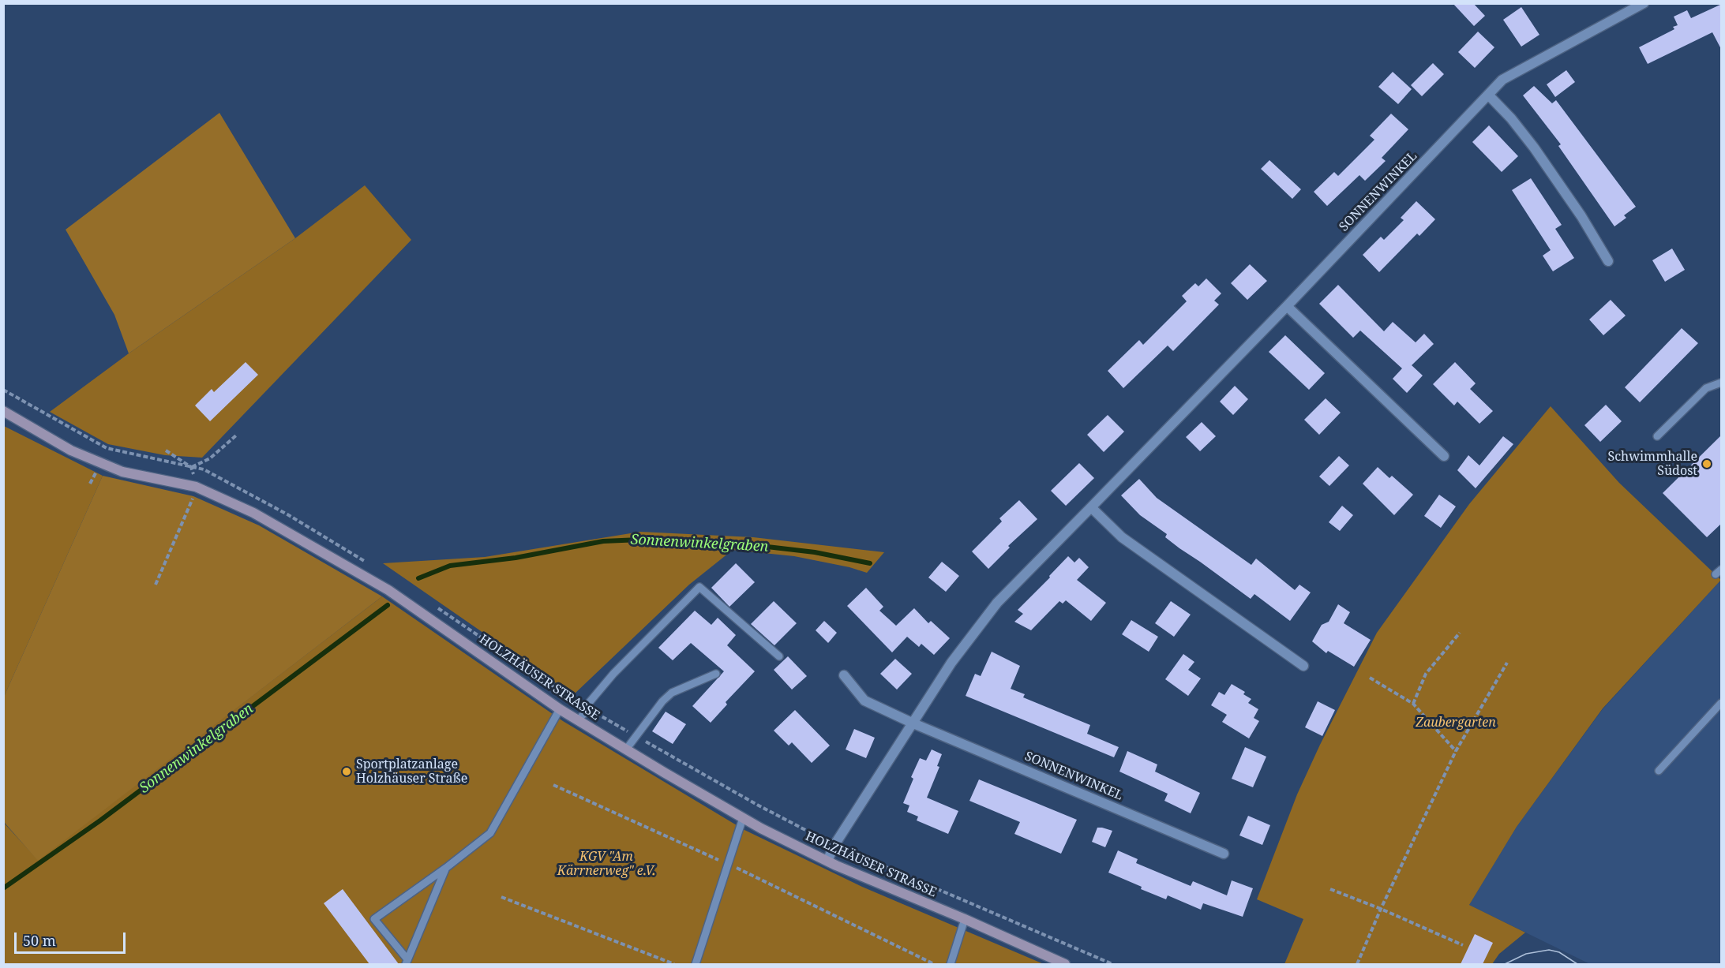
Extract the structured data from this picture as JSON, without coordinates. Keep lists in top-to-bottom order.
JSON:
{
  "streets": {
    "main road": ["HOLZHÄUSER STRASSE"],
    "street": ["SONNENWINKEL"]
  },
  "crossings": [
    ["SONNENWINKEL", "HOLZHÄUSER STRASSE"]
  ],
  "water": ["Sonnenwinkelgraben"],
  "parks": ["Zaubergarten", "KGV \"Am Kärrnerweg\" e.V."],
  "places": ["Schwimmhalle Südost", "Sportplatzanlage Holzhäuser Straße"],
  "scale_bar": "50 m"
}
